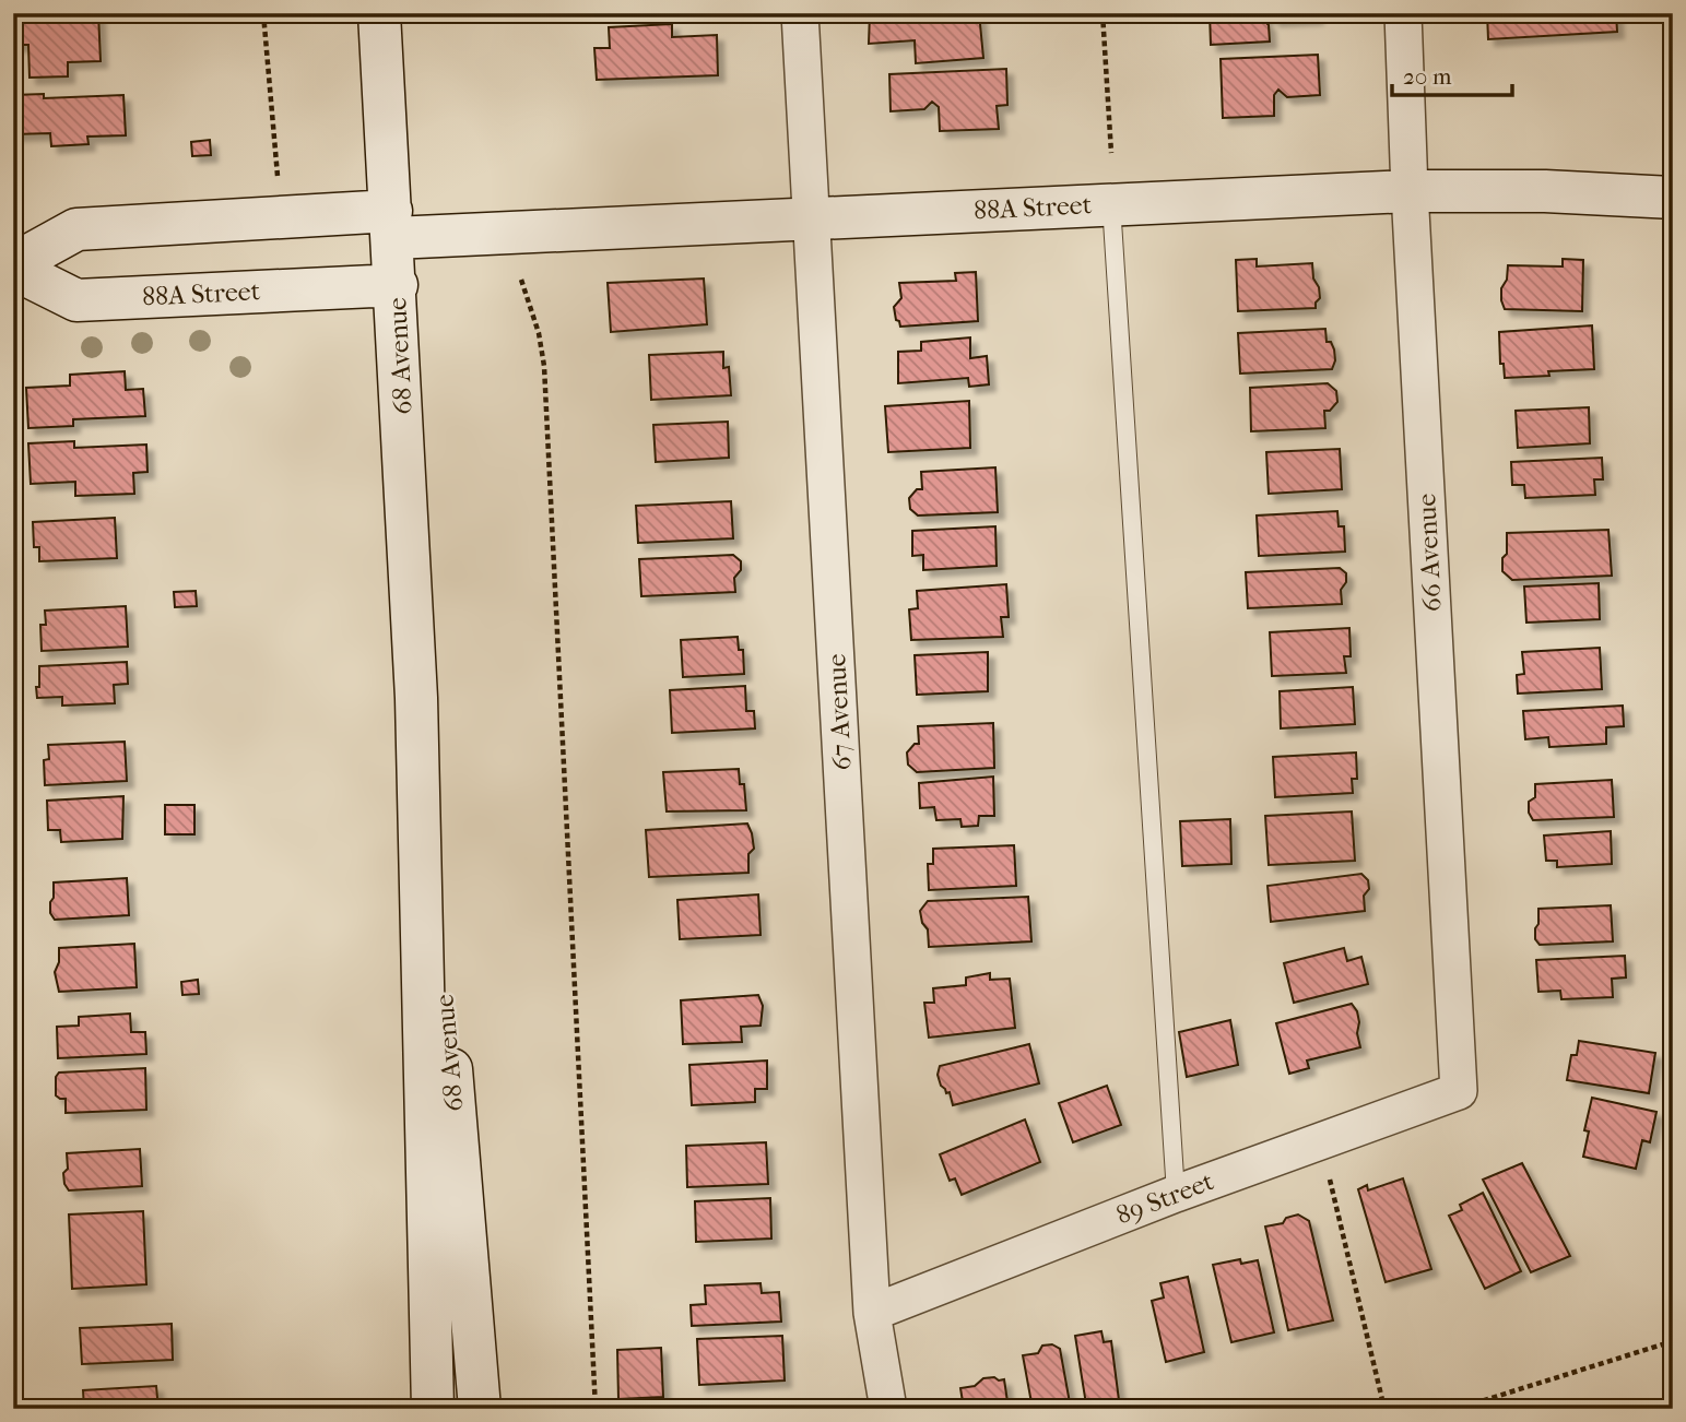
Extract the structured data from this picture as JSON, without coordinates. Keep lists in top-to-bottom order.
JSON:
{
  "streets": {
    "main road": ["88A Street", "68 Avenue"],
    "street": ["66 Avenue", "67 Avenue", "89 Street"]
  },
  "crossings": [
    ["88A Street", "68 Avenue"],
    ["88A Street", "66 Avenue"],
    ["88A Street", "67 Avenue"],
    ["66 Avenue", "89 Street"],
    ["67 Avenue", "89 Street"]
  ],
  "scale_bar": "20 m"
}
